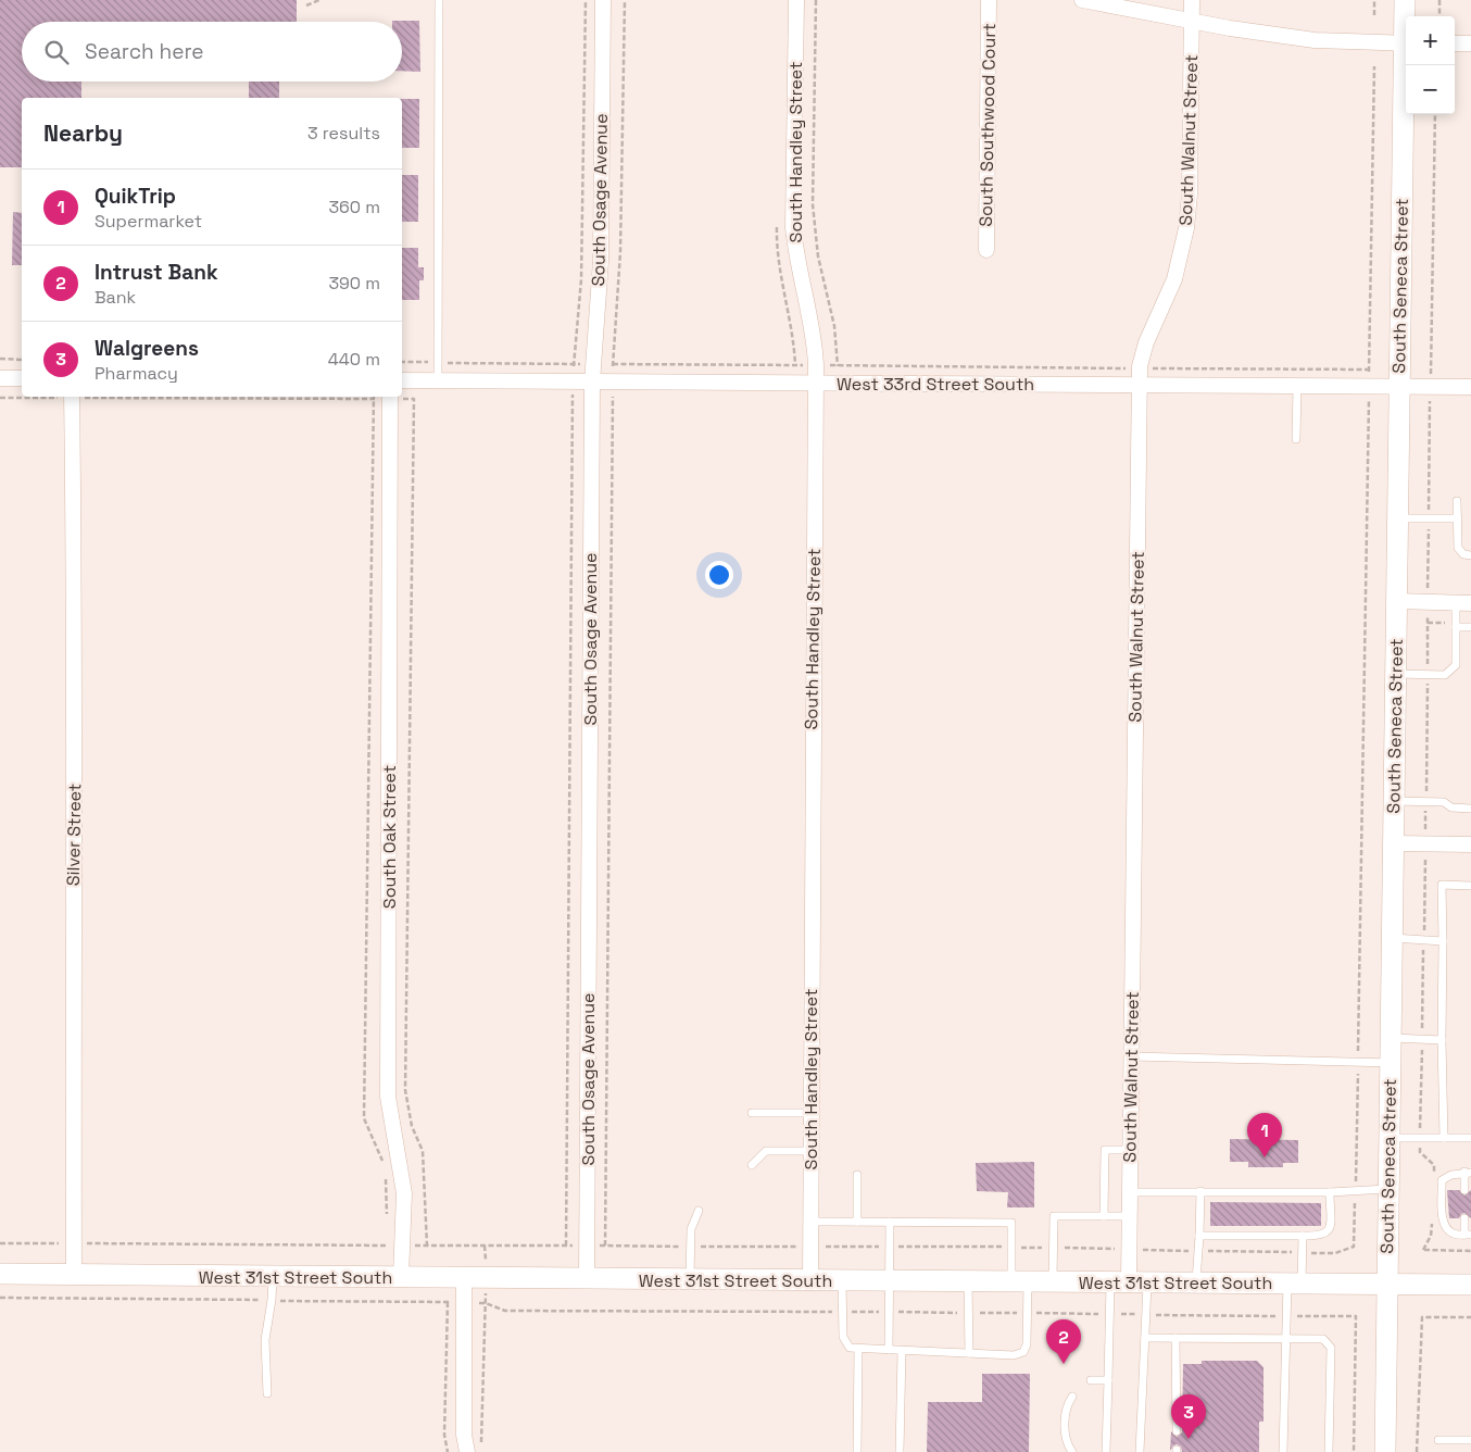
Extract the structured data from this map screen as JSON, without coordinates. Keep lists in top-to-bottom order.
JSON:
{
  "streets": {
    "street": [
      "South Southwood Court",
      "South Walnut Street",
      "South Handley Street",
      "South Osage Avenue",
      "South Seneca Street",
      "West 33rd Street South",
      "Silver Street",
      "South Oak Street",
      "West 31st Street South"
    ]
  },
  "crossings": [
    ["South Walnut Street", "West 33rd Street South"],
    ["South Walnut Street", "West 31st Street South"],
    ["South Handley Street", "West 33rd Street South"],
    ["South Handley Street", "West 31st Street South"],
    ["South Osage Avenue", "West 33rd Street South"],
    ["South Osage Avenue", "West 31st Street South"],
    ["South Seneca Street", "West 33rd Street South"],
    ["South Seneca Street", "West 31st Street South"],
    ["Silver Street", "West 31st Street South"],
    ["South Oak Street", "West 31st Street South"]
  ],
  "page": {
    "map_buttons": ["+", "−"],
    "search": "Search here",
    "heading": ["Nearby", "3 results"],
    "list": [
      {
        "mark": "1",
        "name": "QuikTrip",
        "note": "Supermarket",
        "value": "360 m"
      },
      {
        "mark": "2",
        "name": "Intrust Bank",
        "note": "Bank",
        "value": "390 m"
      },
      {
        "mark": "3",
        "name": "Walgreens",
        "note": "Pharmacy",
        "value": "440 m"
      }
    ],
    "pins": ["1", "2", "3"]
  }
}
